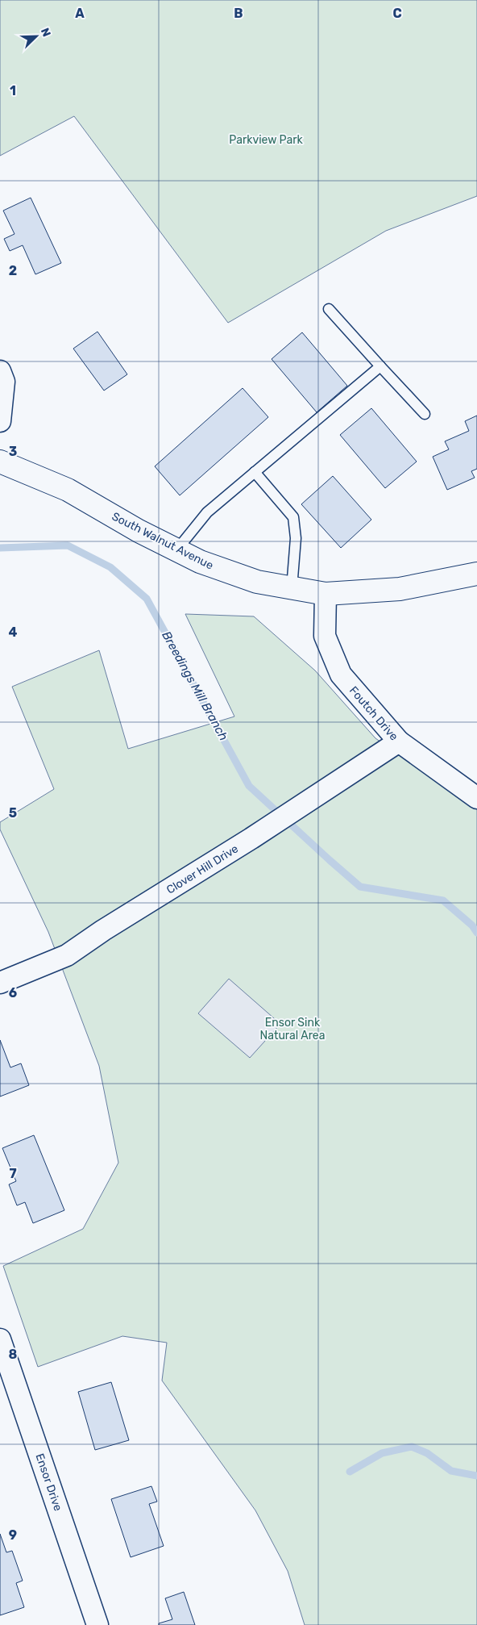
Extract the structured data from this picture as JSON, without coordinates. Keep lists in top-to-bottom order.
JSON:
{
  "streets": {
    "street": [
      "South Walnut Avenue",
      "Foutch Drive",
      "Clover Hill Drive",
      "Ensor Drive"
    ]
  },
  "crossings": [
    ["South Walnut Avenue", "Foutch Drive"],
    ["Foutch Drive", "Clover Hill Drive"]
  ],
  "water": ["Breedings Mill Branch"],
  "parks": ["Parkview Park", "Ensor Sink Natural Area"],
  "north": "top right",
  "grid": {
    "columns": ["A", "B", "C"],
    "rows": [
      "1",
      "2",
      "3",
      "4",
      "5",
      "6",
      "7",
      "8",
      "9"
    ]
  }
}
